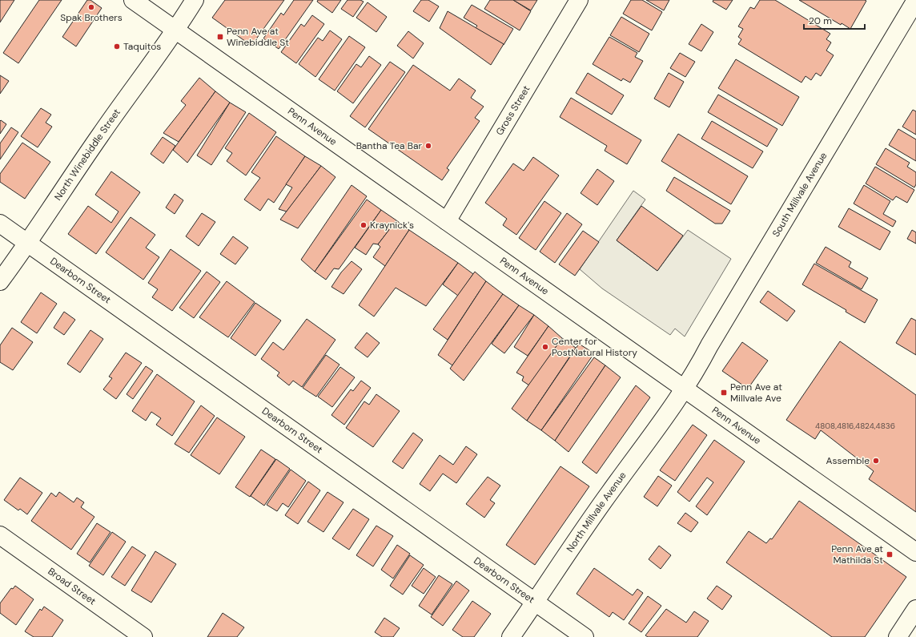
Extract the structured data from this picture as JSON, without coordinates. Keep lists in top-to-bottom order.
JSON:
{
  "streets": {
    "street": [
      "Gross Street",
      "Penn Avenue",
      "North Winebiddle Street",
      "South Millvale Avenue",
      "Dearborn Street",
      "North Millvale Avenue",
      "Broad Street"
    ]
  },
  "crossings": [
    ["Gross Street", "Penn Avenue"],
    ["Penn Avenue", "North Winebiddle Street"],
    ["Penn Avenue", "South Millvale Avenue"],
    ["Penn Avenue", "North Millvale Avenue"],
    ["North Winebiddle Street", "Dearborn Street"],
    ["South Millvale Avenue", "North Millvale Avenue"],
    ["Dearborn Street", "North Millvale Avenue"]
  ],
  "places": {
    "other": [
      "Spak Brothers",
      "Taquitos",
      "Bantha Tea Bar",
      "Kraynick's",
      "Center for PostNatural History",
      "Assemble"
    ],
    "transit": ["Penn Ave at Winebiddle St", "Penn Ave at Millvale Ave", "Penn Ave at Mathilda St"]
  },
  "house_numbers": ["4808,4816,4824,4836"],
  "scale_bar": "20 m"
}
